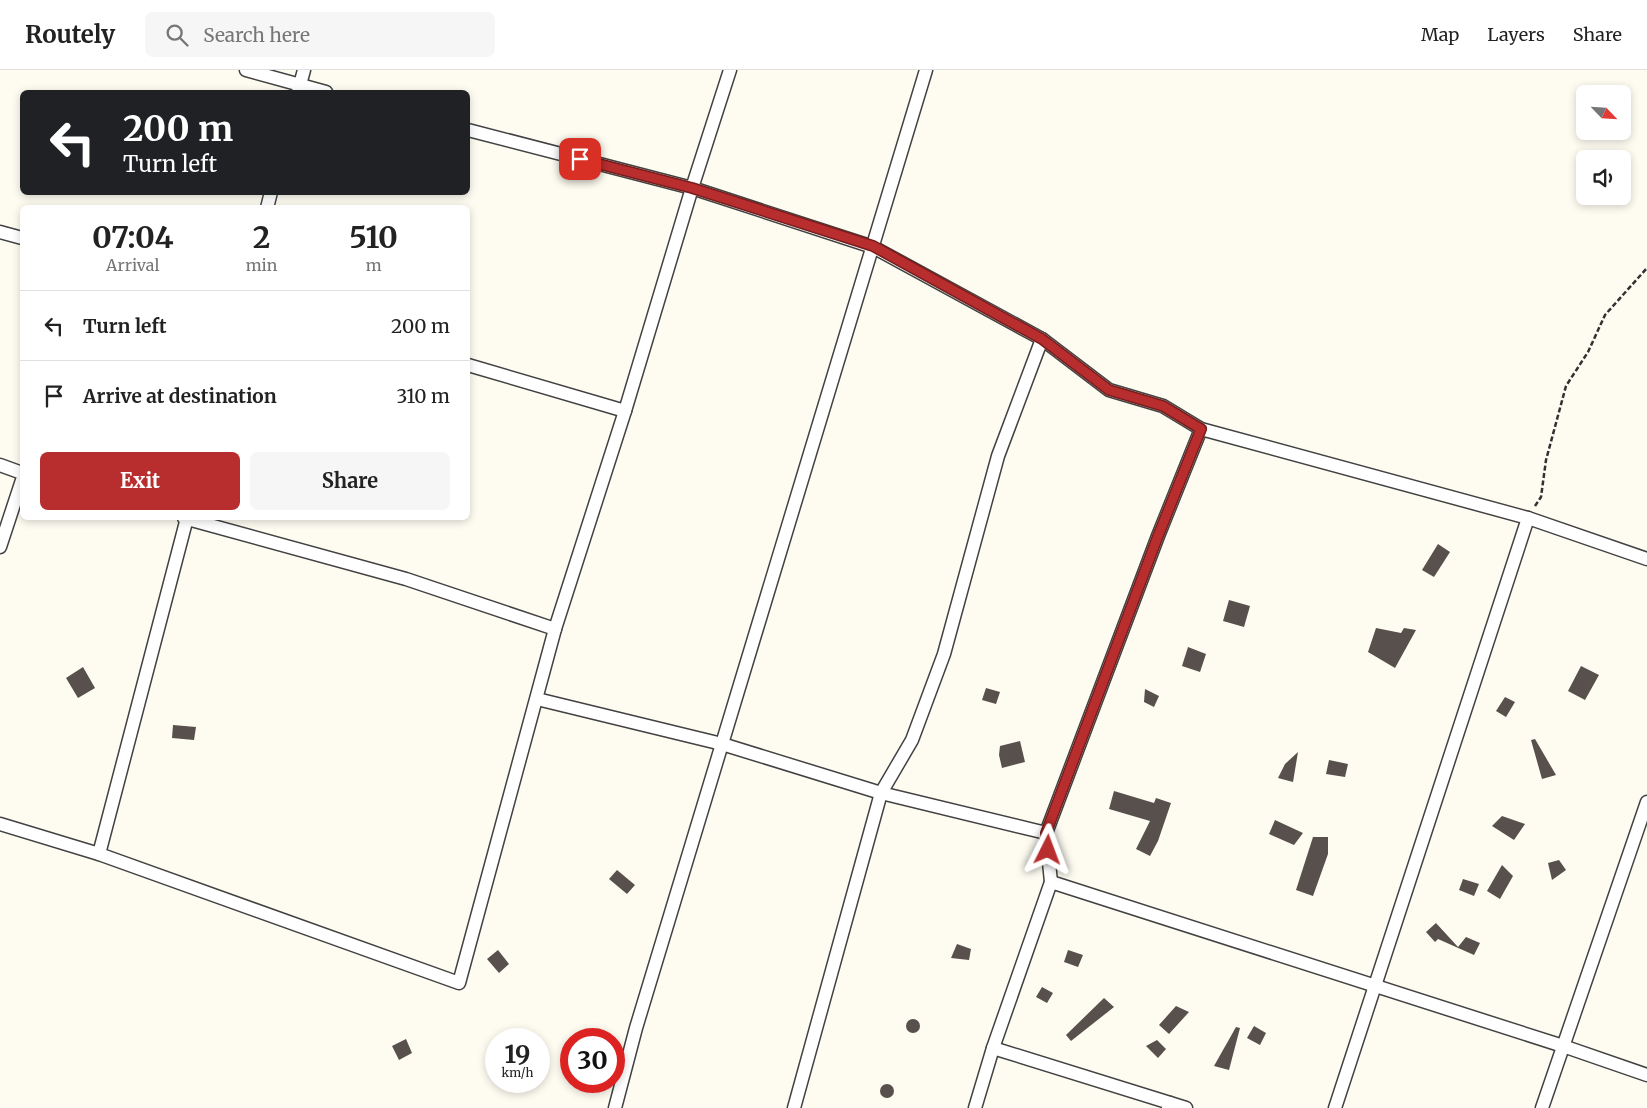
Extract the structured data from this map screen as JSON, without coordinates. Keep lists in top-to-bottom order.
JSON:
{
  "north": "bottom right",
  "page": {
    "header": "Routely",
    "search": "Search here",
    "nav": ["Map", "Layers", "Share"],
    "turn": ["200 m", "Turn left"],
    "eta": [
      "07:04",
      "Arrival",
      "2",
      "min",
      "510",
      "m"
    ],
    "list": [
      {
        "name": "Turn left",
        "value": "200 m"
      },
      {
        "name": "Arrive at destination",
        "value": "310 m"
      }
    ],
    "buttons": ["Exit", "Share"],
    "speed": "19 km/h",
    "limit": "30"
  }
}
